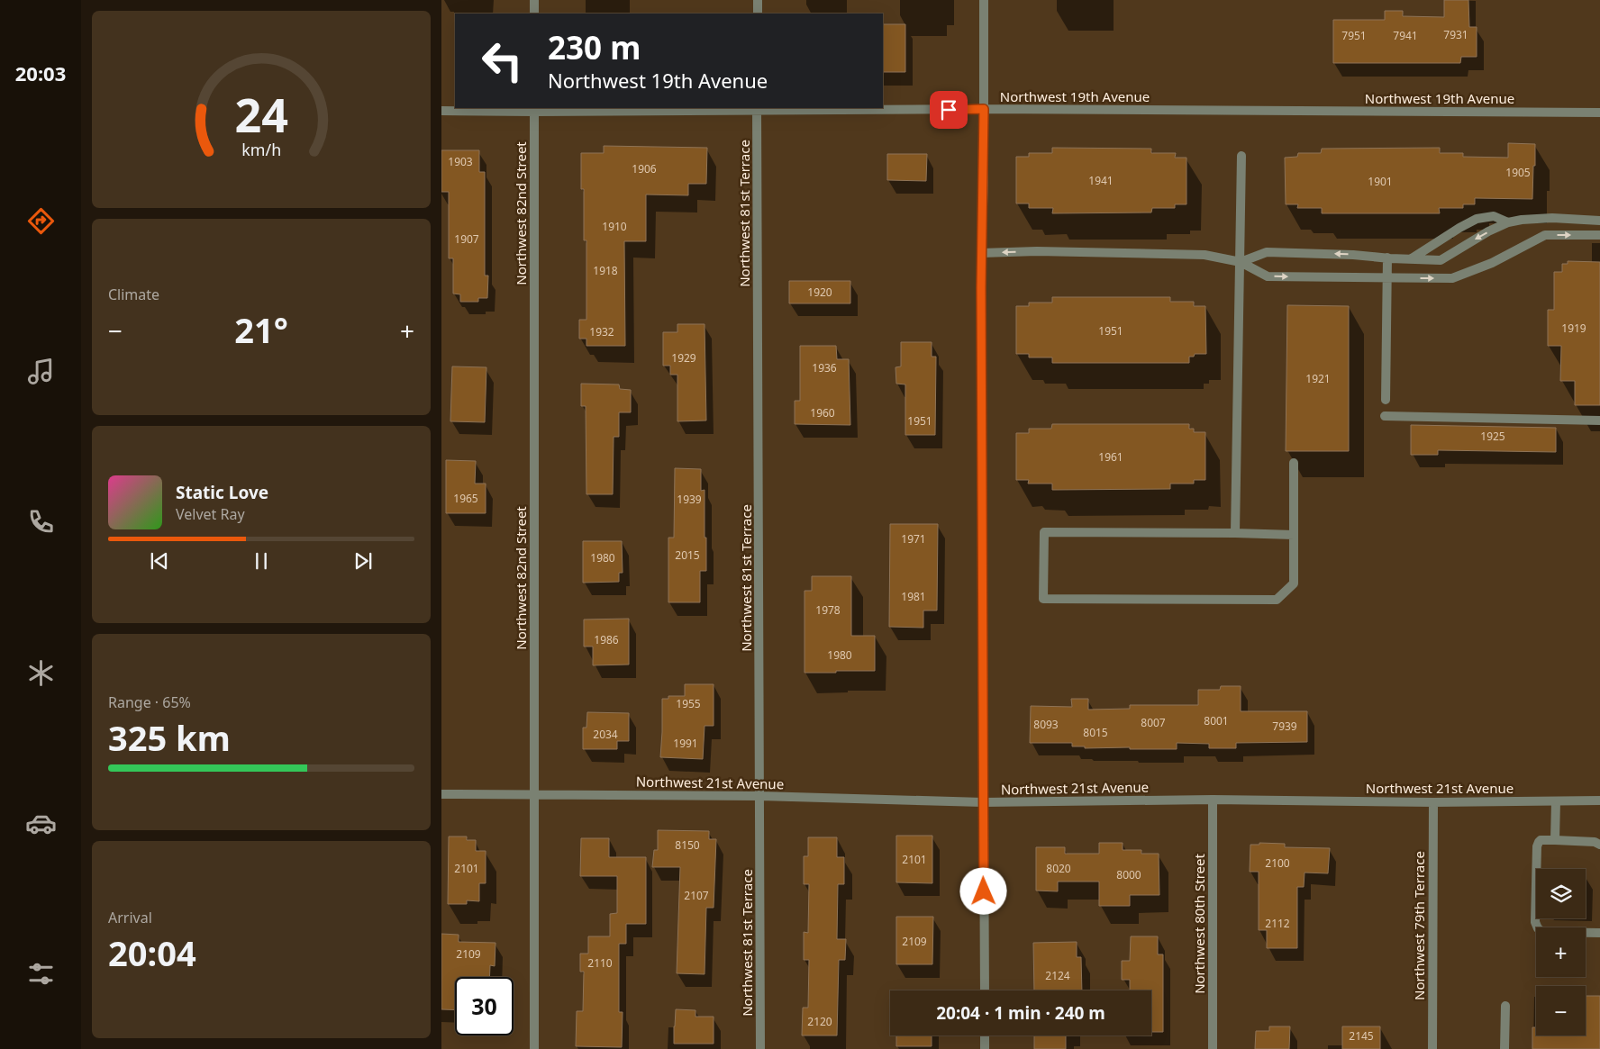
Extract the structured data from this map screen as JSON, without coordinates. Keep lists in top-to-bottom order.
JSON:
{
  "streets": {
    "street": [
      "Northwest 19th Avenue",
      "Northwest 82nd Street",
      "Northwest 81st Terrace",
      "Northwest 21st Avenue",
      "Northwest 80th Street",
      "Northwest 79th Terrace"
    ]
  },
  "crossings": [
    ["Northwest 19th Avenue", "Northwest 82nd Street"],
    ["Northwest 19th Avenue", "Northwest 81st Terrace"],
    ["Northwest 82nd Street", "Northwest 21st Avenue"],
    ["Northwest 81st Terrace", "Northwest 21st Avenue"],
    ["Northwest 21st Avenue", "Northwest 80th Street"],
    ["Northwest 21st Avenue", "Northwest 79th Terrace"]
  ],
  "house_numbers": [
    "7931",
    "7951",
    "7941",
    "1903",
    "1906",
    "1905",
    "1941",
    "1901",
    "1910",
    "1907",
    "1918",
    "1920",
    "1919",
    "1951",
    "1932",
    "1929",
    "1936",
    "1921",
    "1960",
    "1951",
    "1925",
    "1961",
    "1965",
    "1939",
    "1971",
    "2015",
    "1980",
    "1981",
    "1978",
    "1986",
    "1980",
    "1955",
    "8001",
    "8007",
    "8093",
    "7939",
    "8015",
    "2034",
    "1991",
    "8150",
    "2101",
    "2100",
    "2101",
    "8020",
    "8000",
    "2107",
    "2112",
    "2109",
    "2109",
    "2110",
    "2124",
    "2120",
    "2145"
  ],
  "page": {
    "tabs": "20:03",
    "turn": ["230 m", "Northwest 19th Avenue"],
    "tile": [
      "Climate",
      ["Range · 65%", "325 km"],
      ["Arrival", "20:04"]
    ],
    "heat": ["−", "21°", "+"],
    "song": ["Static Love", "Velvet Ray"],
    "map_buttons": ["+", "−"],
    "limit": "30",
    "trip": "20:04 · 1 min · 240 m",
    "gauge": ["24", "km/h"]
  }
}
